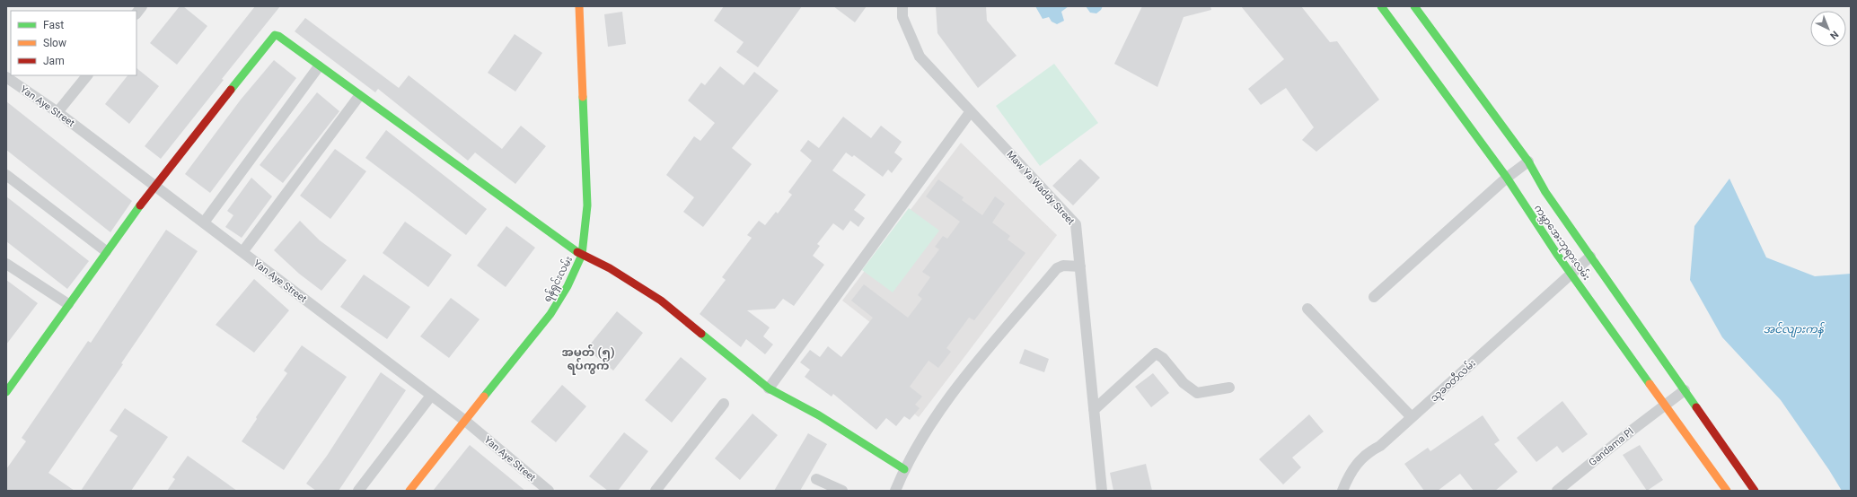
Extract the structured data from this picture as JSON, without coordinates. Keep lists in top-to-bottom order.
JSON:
{
  "streets": {
    "main road": ["ကမ္ဘာအေးဘုရားလမ်း", "ရန်ရှင်းလမ်း"],
    "street": [
      "Yan Aye Street",
      "Maw Ya Waddy Street",
      "သုခဝတီလမ်း",
      "Gandama Pl"
    ]
  },
  "crossings": [
    ["Yan Aye Street", "ရန်ရှင်းလမ်း"],
    ["ကမ္ဘာအေးဘုရားလမ်း", "သုခဝတီလမ်း"],
    ["ကမ္ဘာအေးဘုရားလမ်း", "Gandama Pl"]
  ],
  "districts": ["အမှတ် (၅) ရပ်ကွက်"],
  "water": ["အင်လျားကန်"],
  "legend": ["Fast", "Slow", "Jam"],
  "north": "bottom right"
}
